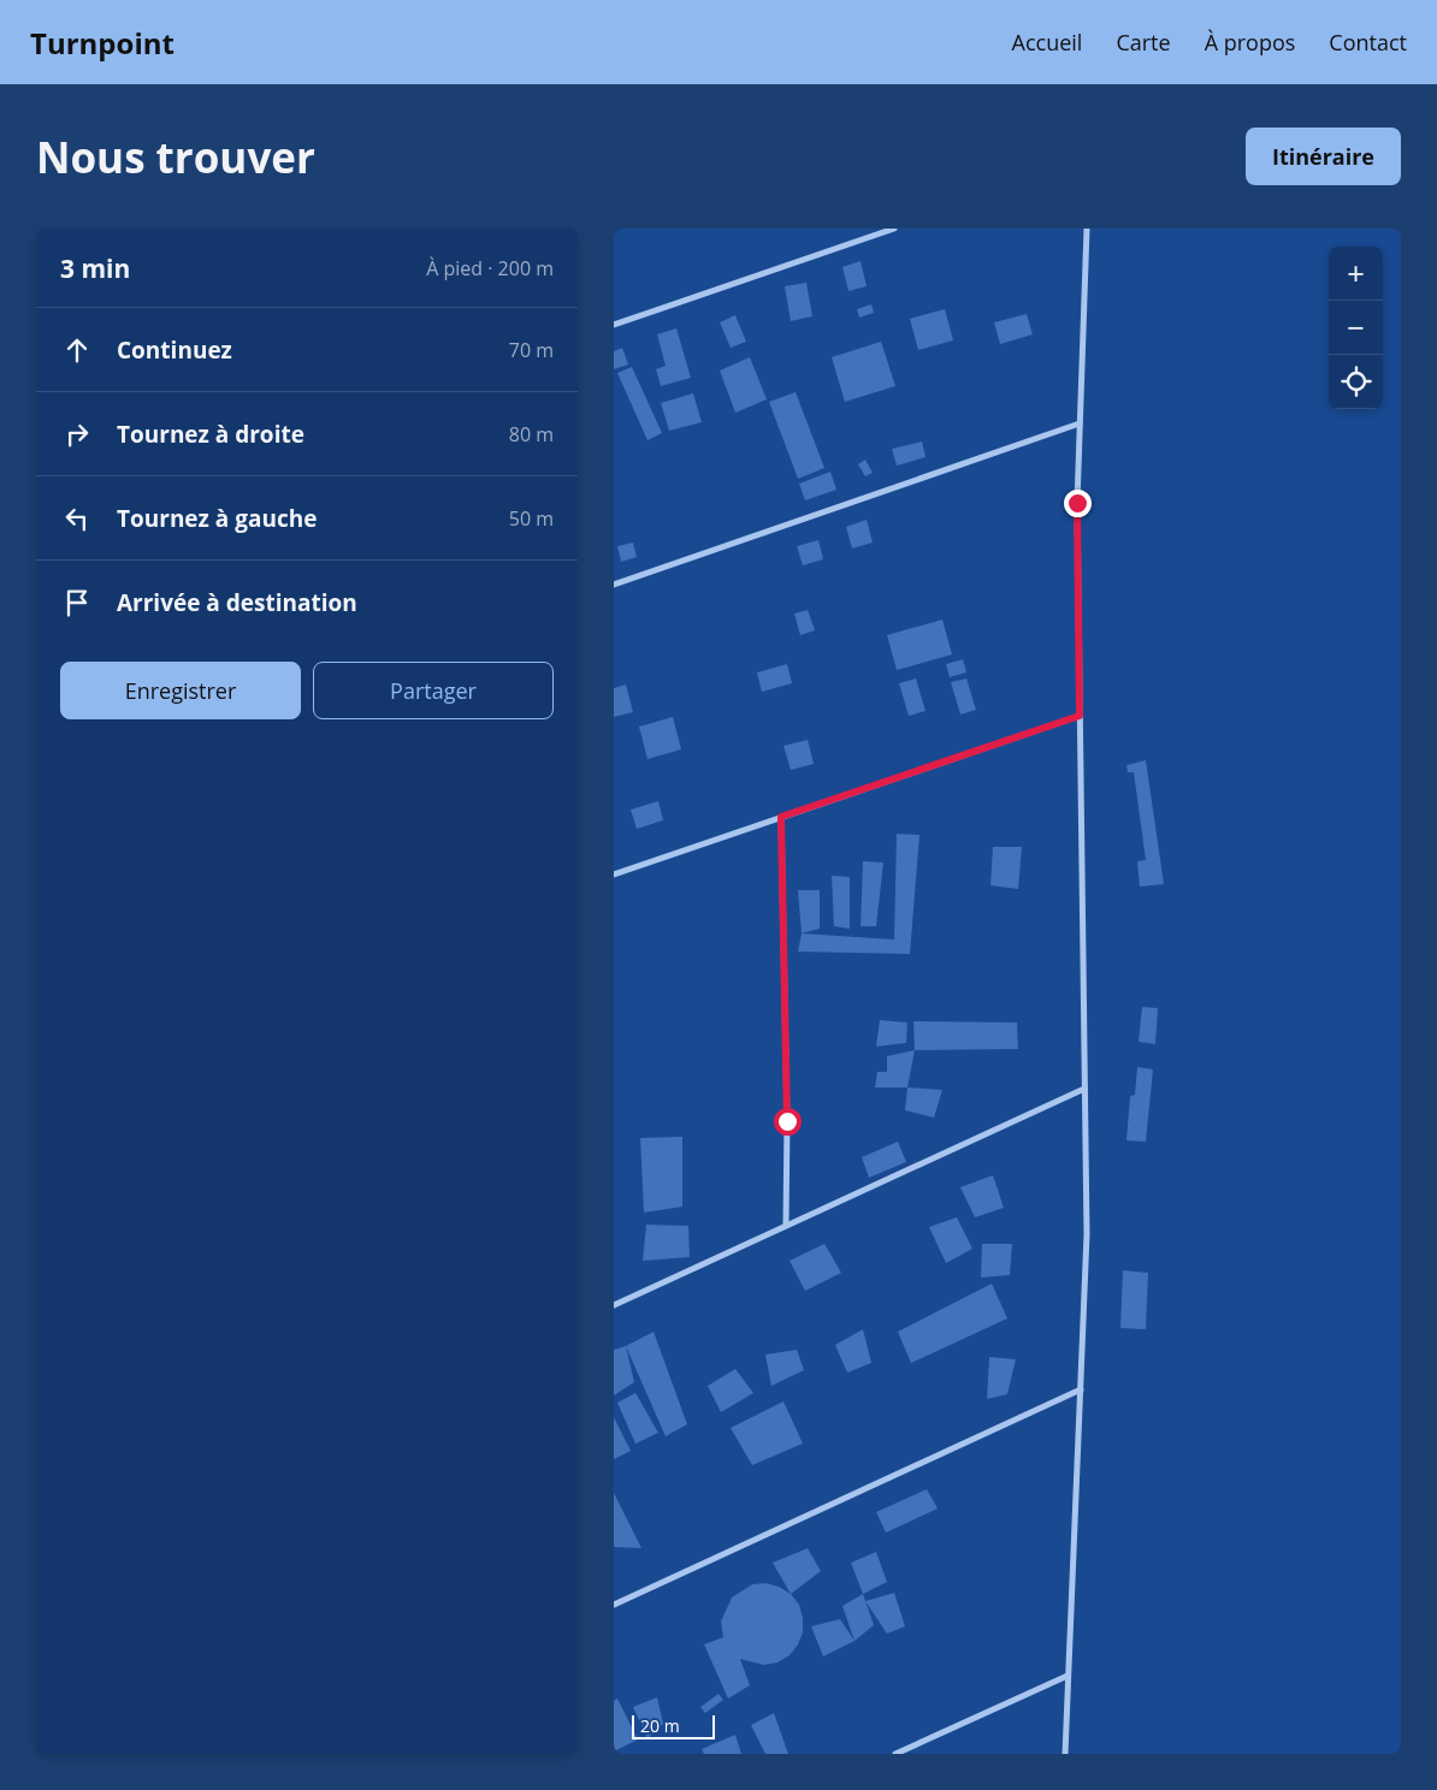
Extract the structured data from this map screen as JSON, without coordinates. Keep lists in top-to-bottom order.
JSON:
{
  "scale_bar": "20 m",
  "page": {
    "header": "Turnpoint",
    "nav": [
      "Accueil",
      "Carte",
      "À propos",
      "Contact"
    ],
    "buttons": [
      "Itinéraire",
      ["Enregistrer", "Partager"]
    ],
    "title": "Nous trouver",
    "heading": ["3 min", "À pied · 200 m"],
    "map_buttons": ["+", "−"],
    "list": [
      ["Continuez", "70 m"],
      ["Tournez à droite", "80 m"],
      ["Tournez à gauche", "50 m"],
      "Arrivée à destination"
    ],
    "scale": "20 m"
  }
}
